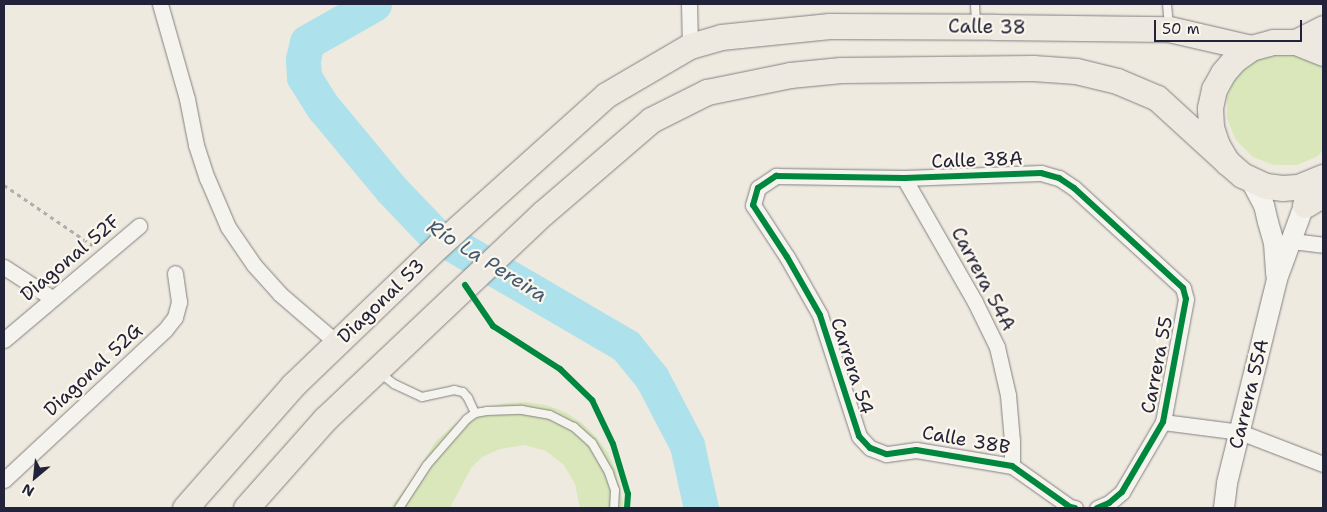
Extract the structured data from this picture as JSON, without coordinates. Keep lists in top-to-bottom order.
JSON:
{
  "streets": {
    "main road": ["Calle 38", "Diagonal 53"],
    "street": [
      "Calle 38A",
      "Diagonal 52F",
      "Carrera 54A",
      "Carrera 55",
      "Carrera 54",
      "Diagonal 52G",
      "Carrera 55A",
      "Calle 38B"
    ]
  },
  "crossings": [
    ["Calle 38", "Diagonal 53"],
    ["Calle 38A", "Carrera 54A"],
    ["Calle 38A", "Carrera 55"],
    ["Calle 38A", "Carrera 54"],
    ["Carrera 54A", "Calle 38B"],
    ["Carrera 54", "Calle 38B"]
  ],
  "water": ["Río La Pereira"],
  "scale_bar": "50 m",
  "north": "bottom left"
}
